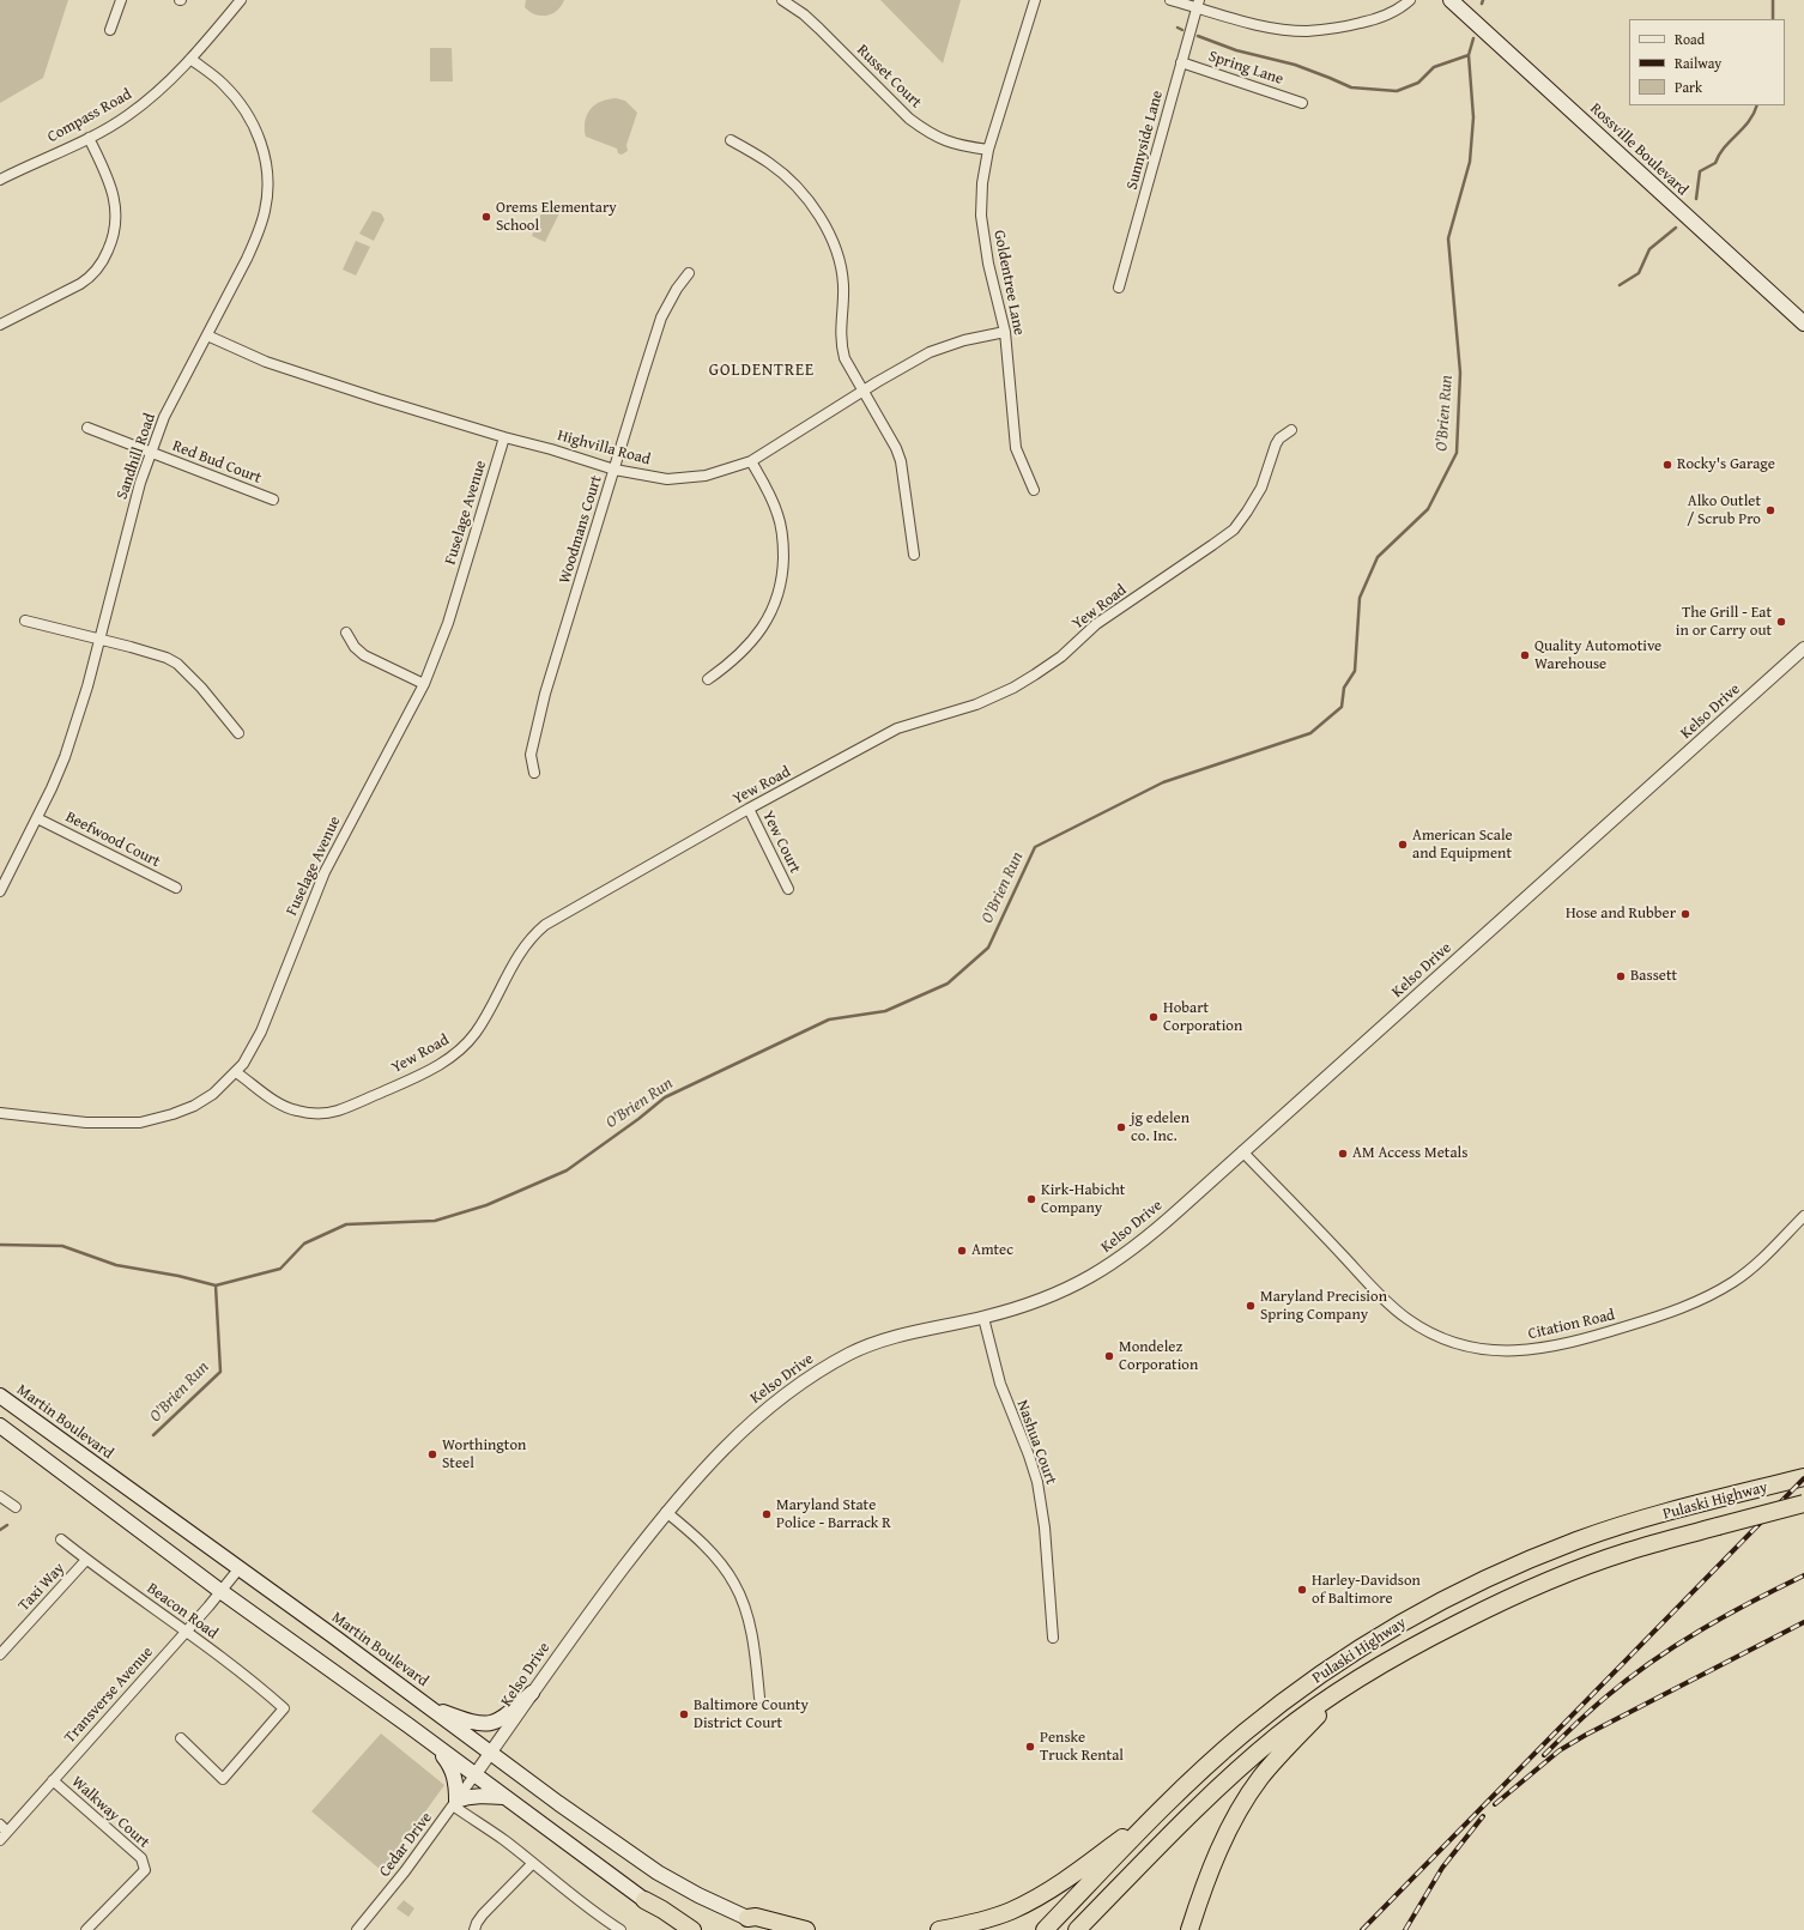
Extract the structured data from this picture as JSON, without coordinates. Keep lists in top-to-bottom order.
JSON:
{
  "streets": {
    "highway": ["Pulaski Highway"],
    "main road": ["Rossville Boulevard", "Martin Boulevard"],
    "street": [
      "Spring Lane",
      "Russet Court",
      "Compass Road",
      "Sunnyside Lane",
      "Goldentree Lane",
      "Highvilla Road",
      "Sandhill Road",
      "Red Bud Court",
      "Fuselage Avenue",
      "Woodmans Court",
      "Yew Road",
      "Kelso Drive",
      "Beefwood Court",
      "Yew Court",
      "Citation Road",
      "Nashua Court",
      "Taxi Way",
      "Beacon Road",
      "Transverse Avenue",
      "Walkway Court",
      "Cedar Drive"
    ]
  },
  "crossings": [
    ["Spring Lane", "Sunnyside Lane"],
    ["Russet Court", "Goldentree Lane"],
    ["Compass Road", "Sandhill Road"],
    ["Goldentree Lane", "Highvilla Road"],
    ["Highvilla Road", "Sandhill Road"],
    ["Highvilla Road", "Fuselage Avenue"],
    ["Highvilla Road", "Woodmans Court"],
    ["Sandhill Road", "Red Bud Court"],
    ["Sandhill Road", "Beefwood Court"],
    ["Fuselage Avenue", "Yew Road"],
    ["Yew Road", "Yew Court"],
    ["Kelso Drive", "Citation Road"],
    ["Kelso Drive", "Martin Boulevard"],
    ["Kelso Drive", "Nashua Court"],
    ["Kelso Drive", "Cedar Drive"],
    ["Martin Boulevard", "Transverse Avenue"],
    ["Taxi Way", "Beacon Road"],
    ["Beacon Road", "Transverse Avenue"],
    ["Transverse Avenue", "Walkway Court"]
  ],
  "districts": ["GOLDENTREE"],
  "water": ["O'Brien Run"],
  "places": [
    "Orems Elementary School",
    "Rocky's Garage",
    "Alko Outlet / Scrub Pro",
    "The Grill - Eat in or Carry out",
    "Quality Automotive Warehouse",
    "American Scale and Equipment",
    "Hose and Rubber",
    "Bassett",
    "Hobart Corporation",
    "jg edelen co. Inc.",
    "AM Access Metals",
    "Kirk-Habicht Company",
    "Amtec",
    "Maryland Precision Spring Company",
    "Mondelez Corporation",
    "Worthington Steel",
    "Maryland State Police - Barrack R",
    "Harley-Davidson of Baltimore",
    "Baltimore County District Court",
    "Penske Truck Rental"
  ],
  "legend": ["Road", "Railway", "Park"]
}
